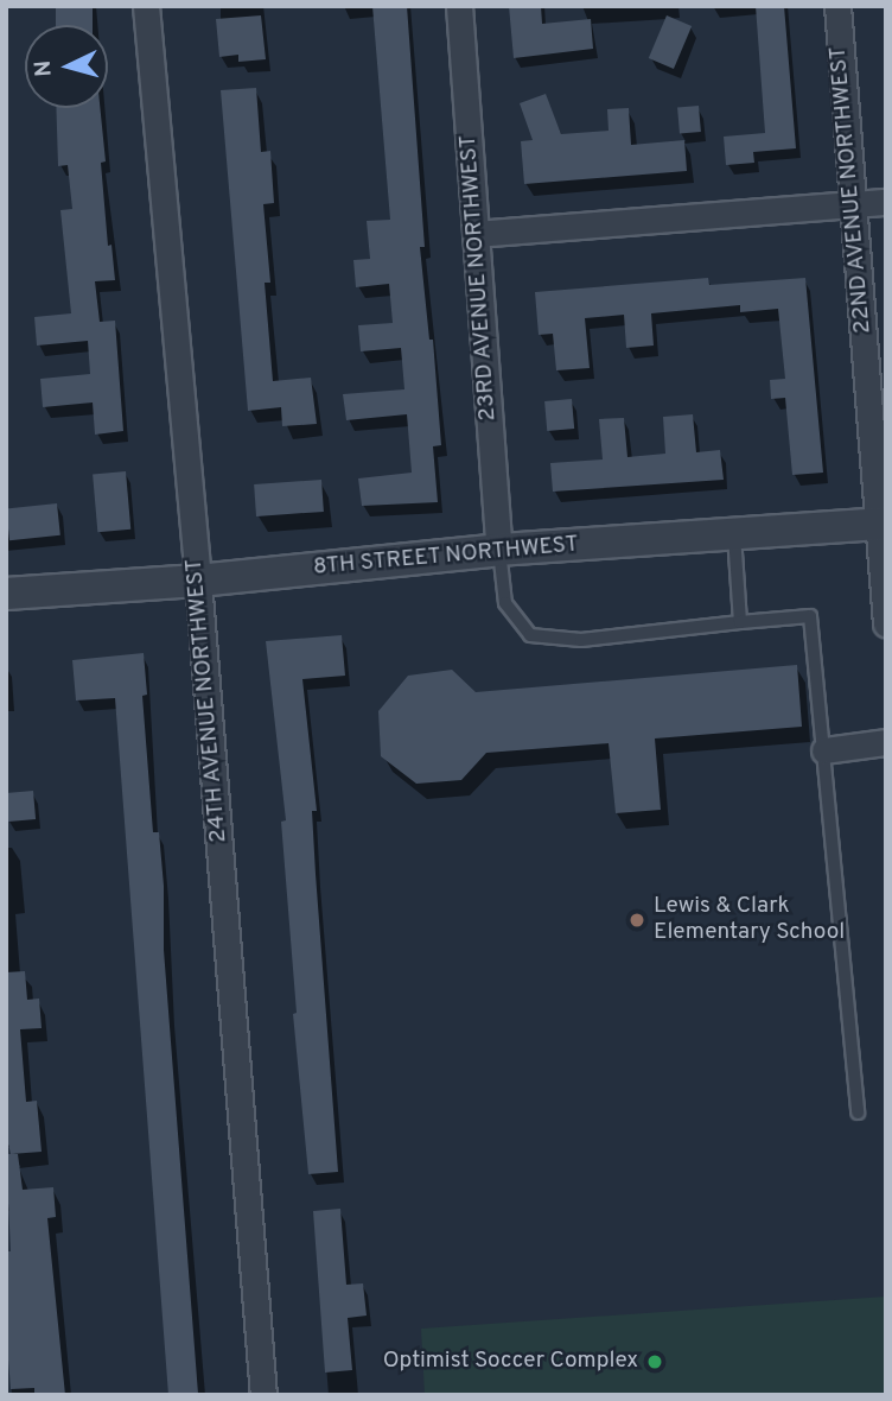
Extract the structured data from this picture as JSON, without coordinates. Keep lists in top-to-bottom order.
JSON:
{
  "streets": {
    "street": [
      "22ND AVENUE NORTHWEST",
      "23RD AVENUE NORTHWEST",
      "8TH STREET NORTHWEST",
      "24TH AVENUE NORTHWEST"
    ]
  },
  "crossings": [
    ["22ND AVENUE NORTHWEST", "8TH STREET NORTHWEST"],
    ["23RD AVENUE NORTHWEST", "8TH STREET NORTHWEST"],
    ["8TH STREET NORTHWEST", "24TH AVENUE NORTHWEST"]
  ],
  "places": ["Lewis & Clark Elementary School", "Optimist Soccer Complex"],
  "north": "left"
}
